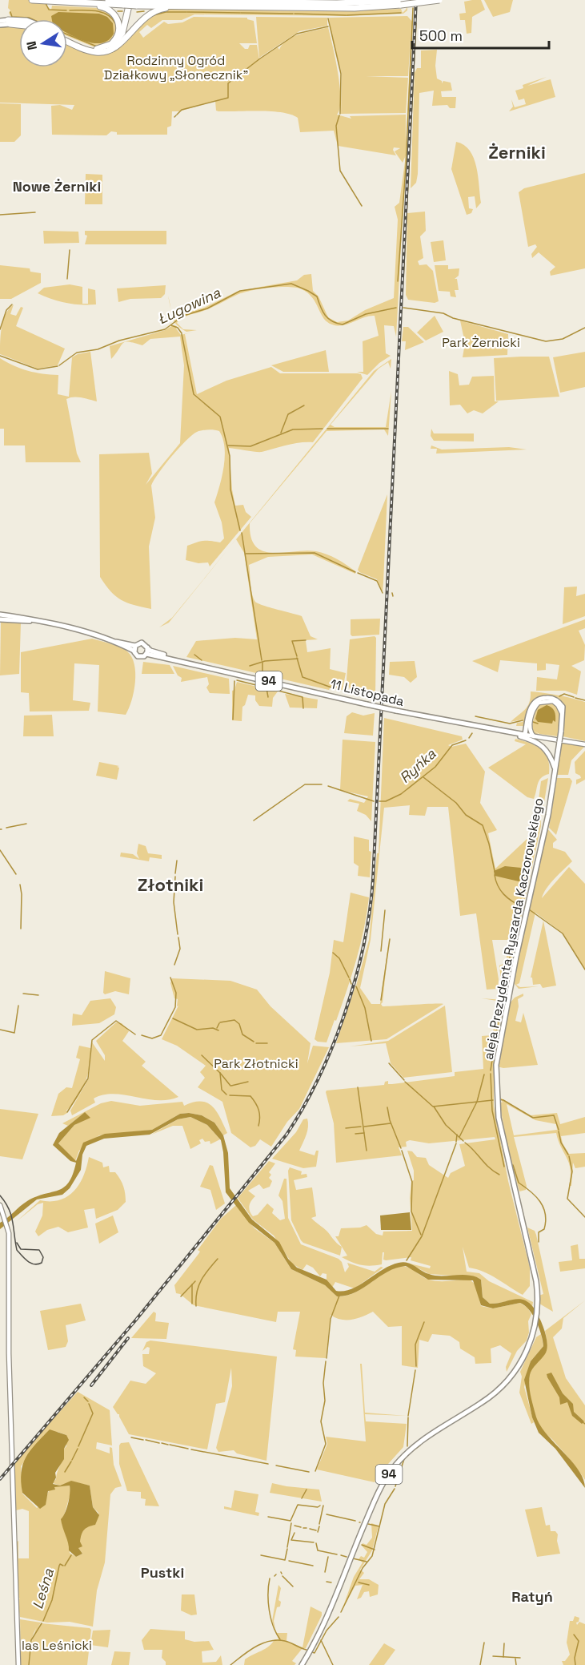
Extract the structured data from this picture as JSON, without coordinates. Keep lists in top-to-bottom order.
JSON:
{
  "streets": {
    "main road": ["94", "11 Listopada", "aleja Prezydenta Ryszarda Kaczorowskiego"]
  },
  "crossings": [
    ["94", "11 Listopada"]
  ],
  "districts": [
    "Żerniki",
    "Nowe Żerniki",
    "Złotniki",
    "Pustki",
    "Ratyń"
  ],
  "water": ["Ługowina", "Ryńka", "Leśna"],
  "parks": [
    "Rodzinny Ogród Działkowy „Słonecznik”",
    "Park Żernicki",
    "Park Złotnicki",
    "las Leśnicki"
  ],
  "scale_bar": "500 m",
  "north": "left"
}
